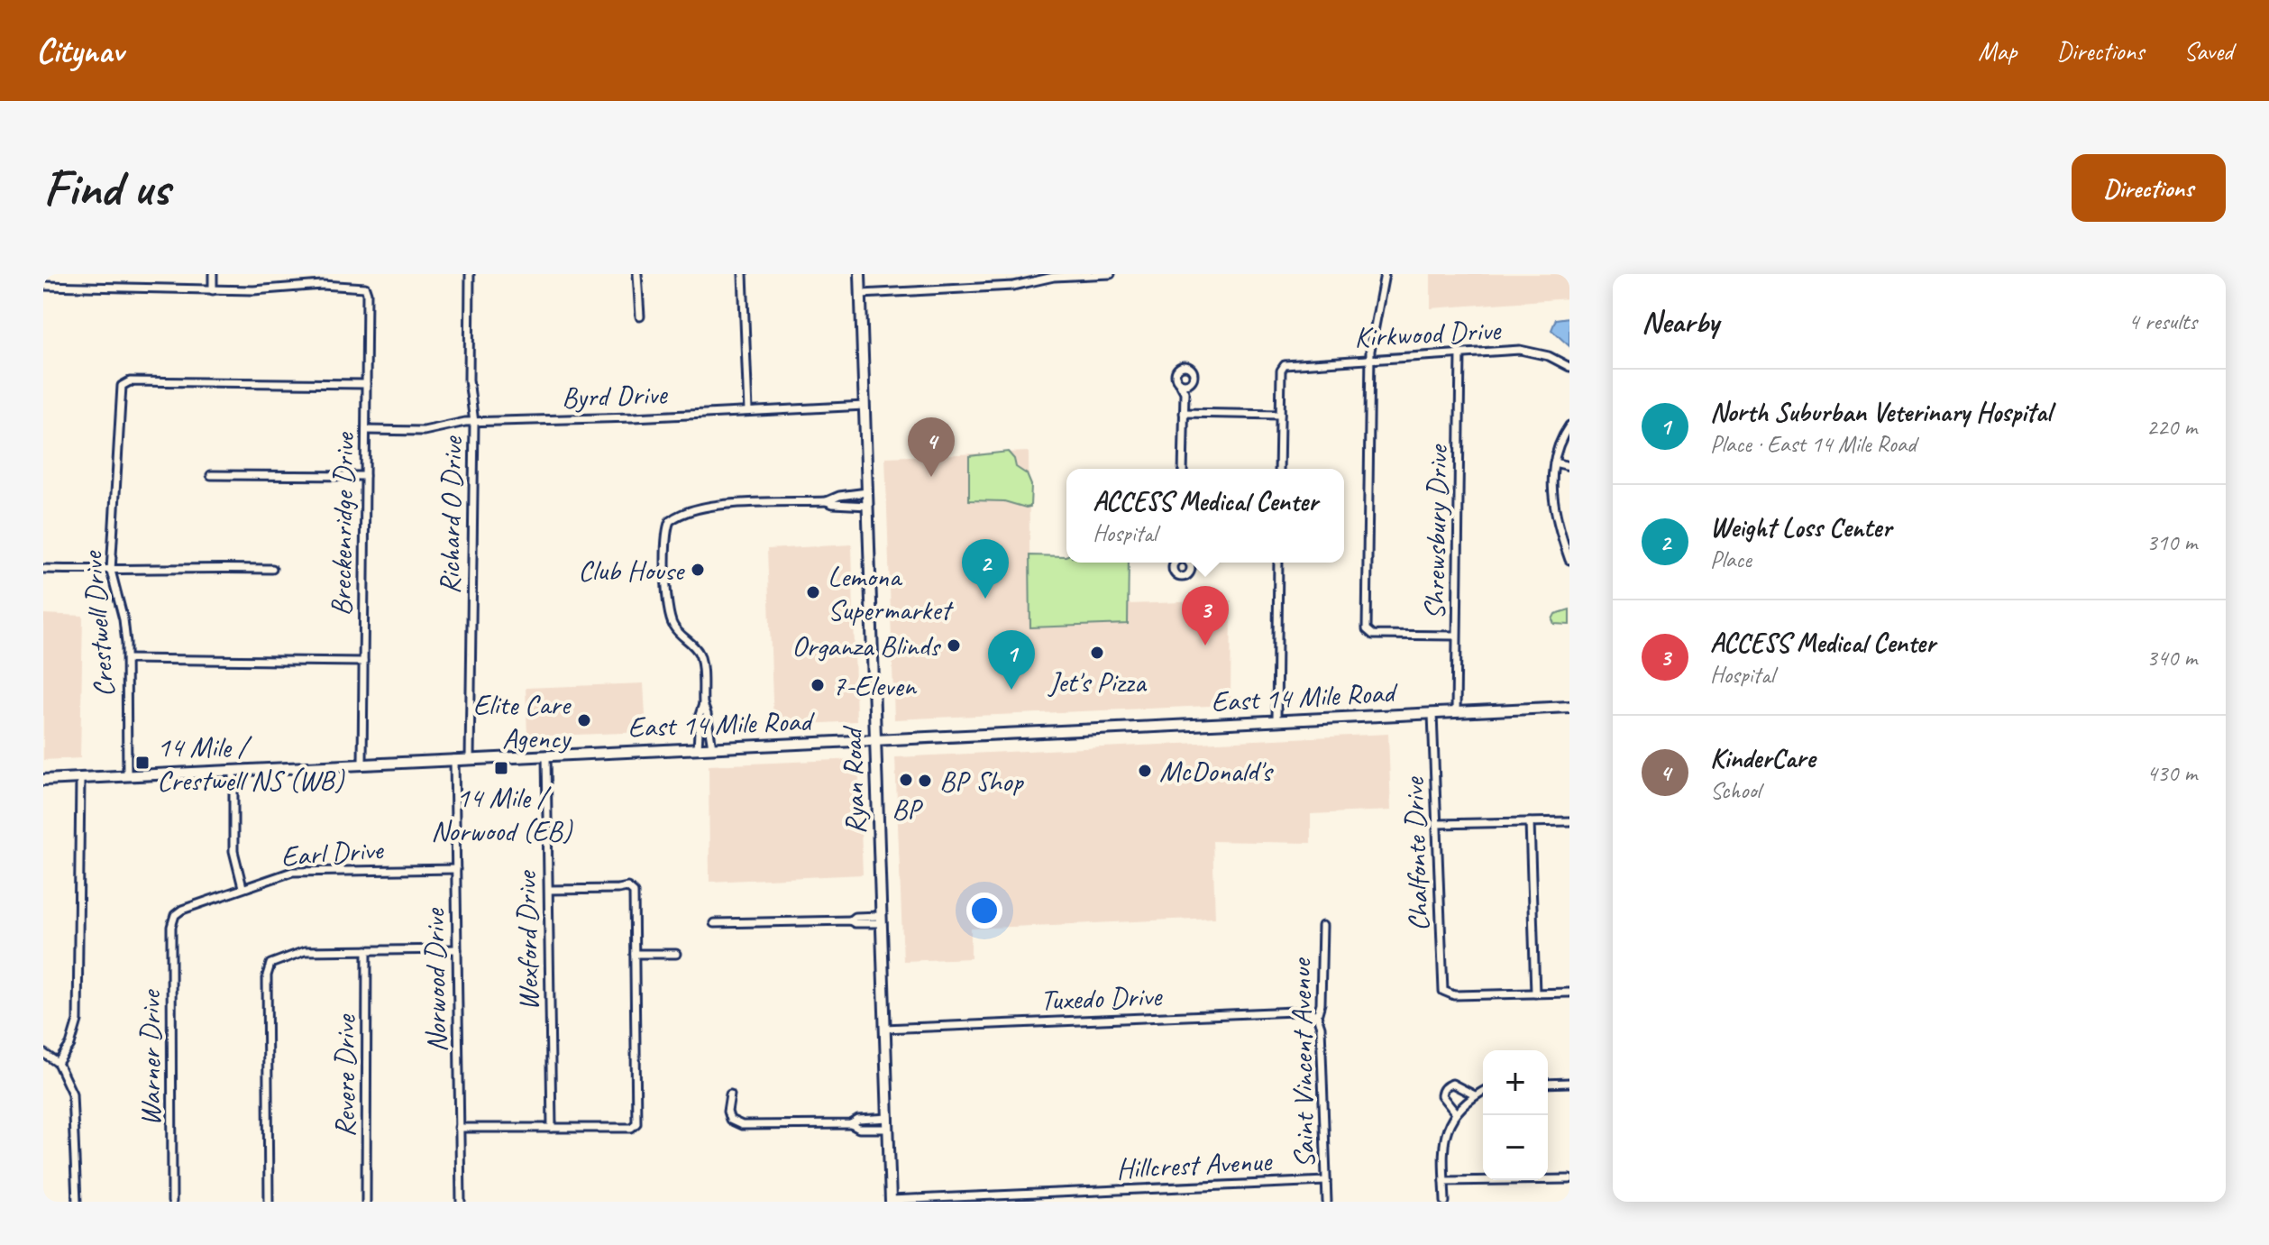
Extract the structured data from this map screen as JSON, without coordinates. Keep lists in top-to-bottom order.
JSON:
{
  "streets": {
    "main road": ["East 14 Mile Road", "Ryan Road"],
    "street": [
      "Kirkwood Drive",
      "Byrd Drive",
      "Richard O Drive",
      "Breckenridge Drive",
      "Shrewsbury Drive",
      "Crestwell Drive",
      "Earl Drive",
      "Chalfonte Drive",
      "Wexford Drive",
      "Norwood Drive",
      "Tuxedo Drive",
      "Warner Drive",
      "Saint Vincent Avenue",
      "Revere Drive",
      "Hillcrest Avenue"
    ]
  },
  "crossings": [
    ["Kirkwood Drive", "Shrewsbury Drive"],
    ["Byrd Drive", "Richard O Drive"],
    ["Byrd Drive", "Breckenridge Drive"],
    ["Byrd Drive", "Ryan Road"],
    ["Richard O Drive", "East 14 Mile Road"],
    ["Breckenridge Drive", "Crestwell Drive"],
    ["Breckenridge Drive", "East 14 Mile Road"],
    ["Shrewsbury Drive", "East 14 Mile Road"],
    ["Crestwell Drive", "East 14 Mile Road"],
    ["East 14 Mile Road", "Ryan Road"],
    ["East 14 Mile Road", "Chalfonte Drive"],
    ["East 14 Mile Road", "Wexford Drive"],
    ["East 14 Mile Road", "Norwood Drive"],
    ["Ryan Road", "Tuxedo Drive"],
    ["Ryan Road", "Hillcrest Avenue"],
    ["Earl Drive", "Norwood Drive"],
    ["Earl Drive", "Warner Drive"],
    ["Tuxedo Drive", "Saint Vincent Avenue"],
    ["Saint Vincent Avenue", "Hillcrest Avenue"]
  ],
  "places": {
    "other": [
      "Club House",
      "Lemona Supermarket",
      "Organza Blinds",
      "Jet's Pizza",
      "7-Eleven",
      "Elite Care Agency",
      "McDonald's",
      "BP",
      "BP Shop"
    ],
    "transit": ["14 Mile / Crestwell NS (WB)", "14 Mile / Norwood (EB)"]
  },
  "page": {
    "header": "Citynav",
    "nav": ["Map", "Directions", "Saved"],
    "buttons": "Directions",
    "title": "Find us",
    "heading": ["Nearby", "4 results"],
    "list": [
      {
        "mark": "1",
        "name": "North Suburban Veterinary Hospital",
        "note": "Place · East 14 Mile Road",
        "value": "220 m"
      },
      {
        "mark": "2",
        "name": "Weight Loss Center",
        "note": "Place",
        "value": "310 m"
      },
      {
        "mark": "3",
        "name": "ACCESS Medical Center",
        "note": "Hospital",
        "value": "340 m"
      },
      {
        "mark": "4",
        "name": "KinderCare",
        "note": "School",
        "value": "430 m"
      }
    ],
    "pins": [
      "4",
      "2",
      "3",
      "1"
    ],
    "popup": ["ACCESS Medical Center", "Hospital"],
    "map_buttons": ["+", "−"]
  }
}
